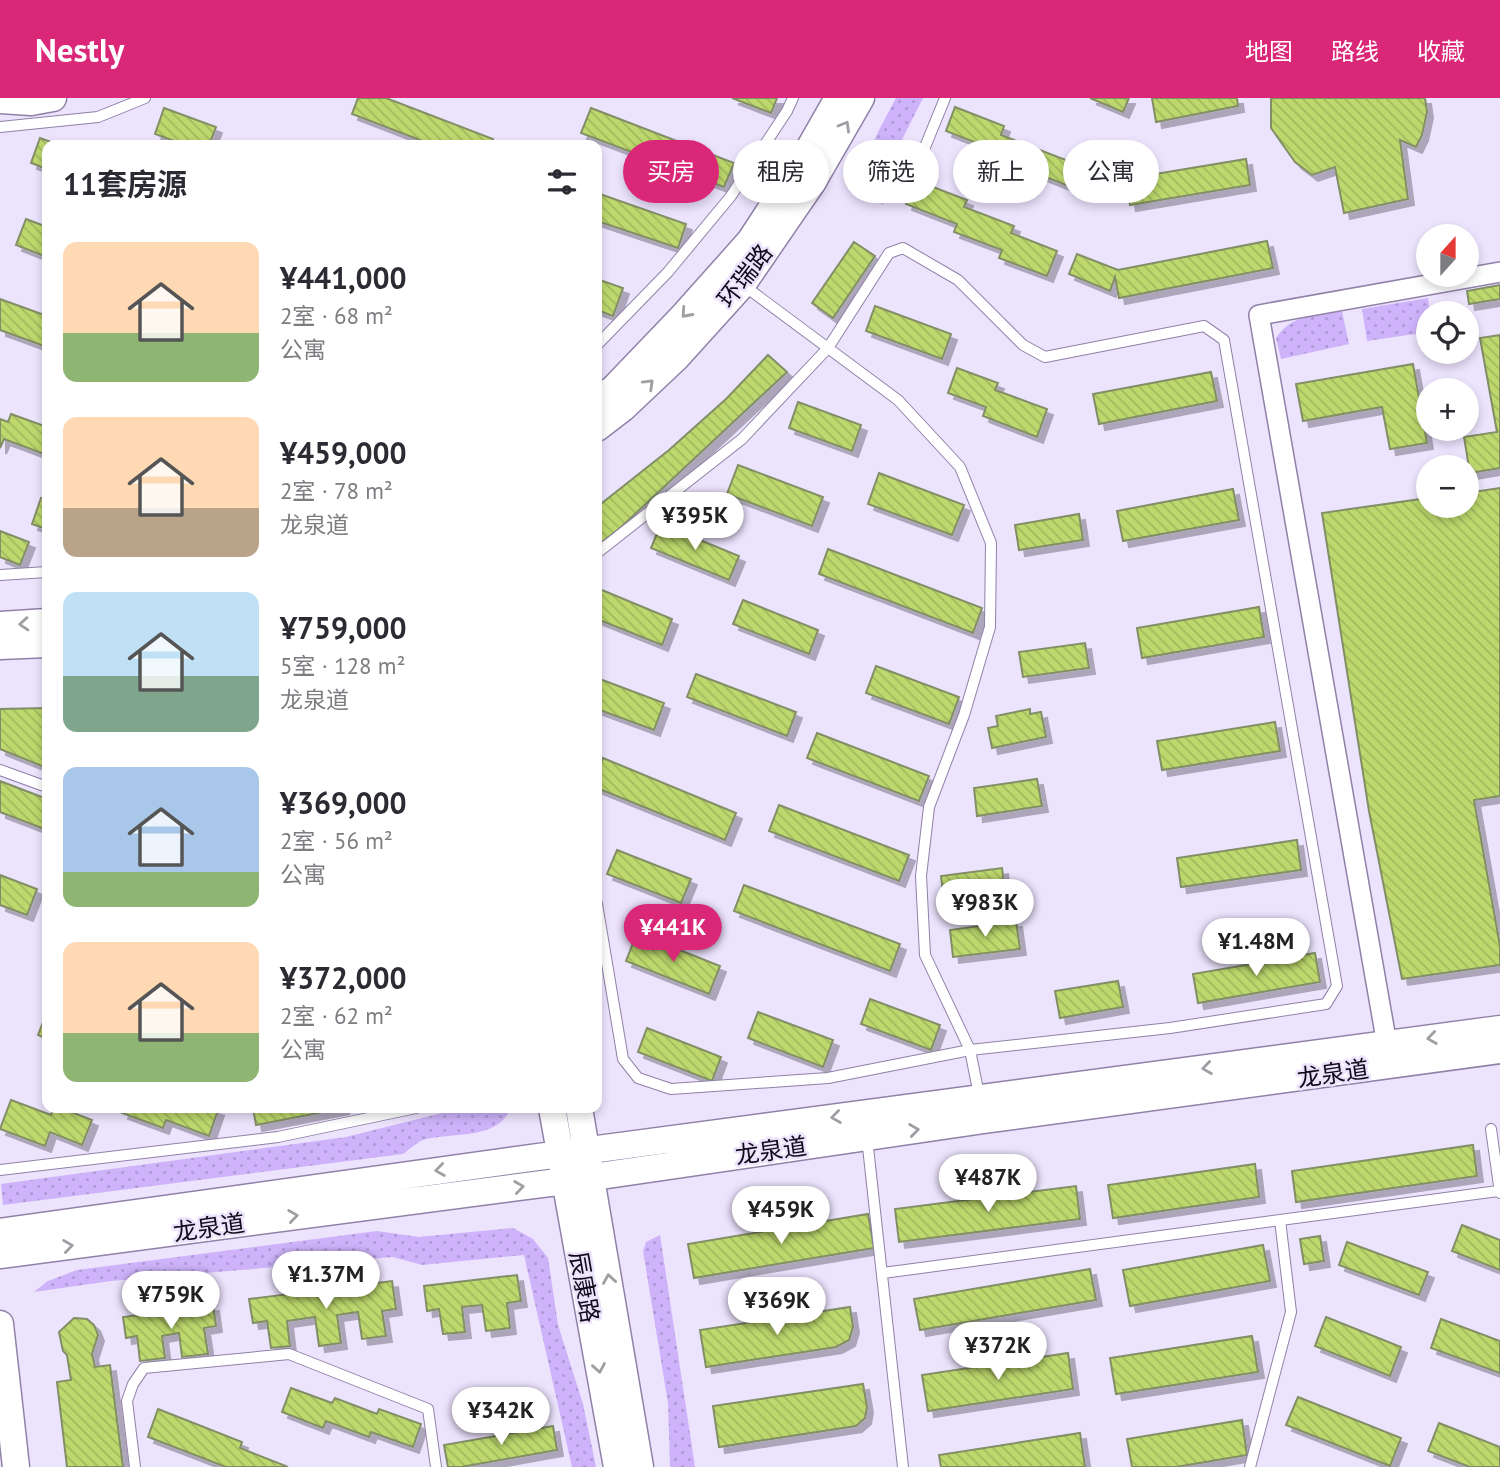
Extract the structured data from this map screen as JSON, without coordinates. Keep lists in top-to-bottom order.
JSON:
{
  "streets": {
    "street": ["环瑞路", "龙泉道", "辰康路"]
  },
  "crossings": [
    ["龙泉道", "辰康路"]
  ],
  "north": "top",
  "page": {
    "header": "Nestly",
    "nav": ["地图", "路线", "收藏"],
    "chip": [
      "买房",
      "租房",
      "筛选",
      "新上",
      "公寓"
    ],
    "heading": "11套房源",
    "map_buttons": ["+", "−"],
    "list": [
      {
        "name": "¥441,000",
        "note": "2室 · 68 m² · 公寓"
      },
      {
        "name": "¥459,000",
        "note": "2室 · 78 m² · 龙泉道"
      },
      {
        "name": "¥759,000",
        "note": "5室 · 128 m² · 龙泉道"
      },
      {
        "name": "¥369,000",
        "note": "2室 · 56 m² · 公寓"
      },
      {
        "name": "¥372,000",
        "note": "2室 · 62 m² · 公寓"
      }
    ],
    "price": [
      "¥395K",
      "¥983K",
      "¥441K",
      "¥1.48M",
      "¥487K",
      "¥459K",
      "¥1.37M",
      "¥759K",
      "¥369K",
      "¥372K",
      "¥342K"
    ]
  }
}
